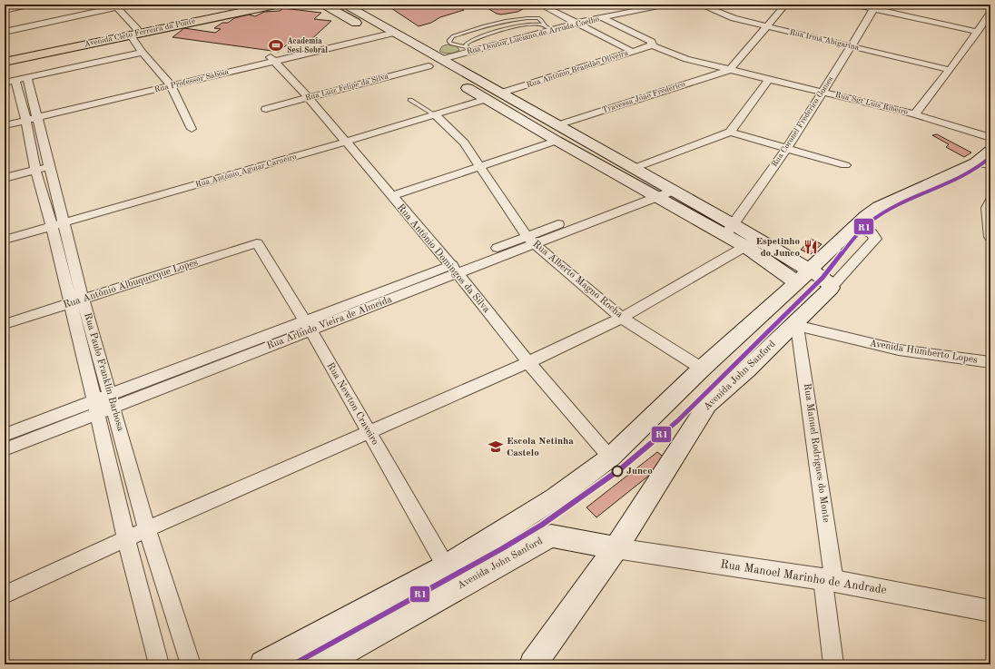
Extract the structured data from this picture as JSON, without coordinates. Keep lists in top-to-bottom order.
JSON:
{
  "streets": {
    "main road": ["Avenida Cleto Ferreira da Ponte", "Avenida John Sanford"],
    "street": [
      "Rua Doutor Luciano de Arruda Coelho",
      "Rua Irmã Abigarina",
      "Rua Antônio Brandão Oliveira",
      "Rua Professor Sabóia",
      "Rua Luiz Felipe da Silva",
      "Travessa João Frederico",
      "Rua Sgt Luís Ribeiro",
      "Rua Coronel Frederico Gomes",
      "Rua Antônio Aguiar Carneiro",
      "Rua Antônio Domingos da Silva",
      "Rua Alberto Magno Rocha",
      "Rua Antônio Albuquerque Lopes",
      "Rua Arlindo Vieira de Almeida",
      "Avenida Humberto Lopes",
      "Rua Paulo Franklin Barbosa",
      "Rua Newton Craveiro",
      "Rua Manuel Rodrigues do Monte",
      "Rua Manoel Marinho de Andrade"
    ]
  },
  "crossings": [
    ["Rua Doutor Luciano de Arruda Coelho", "Rua Sgt Luís Ribeiro"],
    ["Rua Irmã Abigarina", "Rua Coronel Frederico Gomes"],
    ["Rua Antônio Brandão Oliveira", "Rua Sgt Luís Ribeiro"],
    ["Rua Professor Sabóia", "Rua Antônio Domingos da Silva"],
    ["Rua Professor Sabóia", "Rua Paulo Franklin Barbosa"],
    ["Rua Luiz Felipe da Silva", "Rua Antônio Domingos da Silva"],
    ["Travessa João Frederico", "Rua Sgt Luís Ribeiro"],
    ["Rua Sgt Luís Ribeiro", "Rua Coronel Frederico Gomes"],
    ["Rua Antônio Aguiar Carneiro", "Rua Antônio Domingos da Silva"],
    ["Rua Antônio Aguiar Carneiro", "Rua Alberto Magno Rocha"],
    ["Rua Antônio Aguiar Carneiro", "Rua Paulo Franklin Barbosa"],
    ["Rua Antônio Domingos da Silva", "Rua Arlindo Vieira de Almeida"],
    ["Rua Alberto Magno Rocha", "Rua Arlindo Vieira de Almeida"],
    ["Rua Antônio Albuquerque Lopes", "Rua Paulo Franklin Barbosa"],
    ["Rua Antônio Albuquerque Lopes", "Rua Newton Craveiro"],
    ["Rua Arlindo Vieira de Almeida", "Rua Paulo Franklin Barbosa"],
    ["Rua Arlindo Vieira de Almeida", "Rua Newton Craveiro"],
    ["Avenida Humberto Lopes", "Avenida John Sanford"],
    ["Avenida Humberto Lopes", "Rua Manuel Rodrigues do Monte"],
    ["Avenida John Sanford", "Rua Manuel Rodrigues do Monte"],
    ["Avenida John Sanford", "Rua Manoel Marinho de Andrade"],
    ["Rua Manuel Rodrigues do Monte", "Rua Manoel Marinho de Andrade"]
  ],
  "places": {
    "sports": ["Academia Sesi Sobral"],
    "restaurant": ["Espetinho do Junco"],
    "school or university": ["Escola Netinha Castelo"],
    "other": ["Junco"]
  },
  "lines": ["transit line R1"]
}
